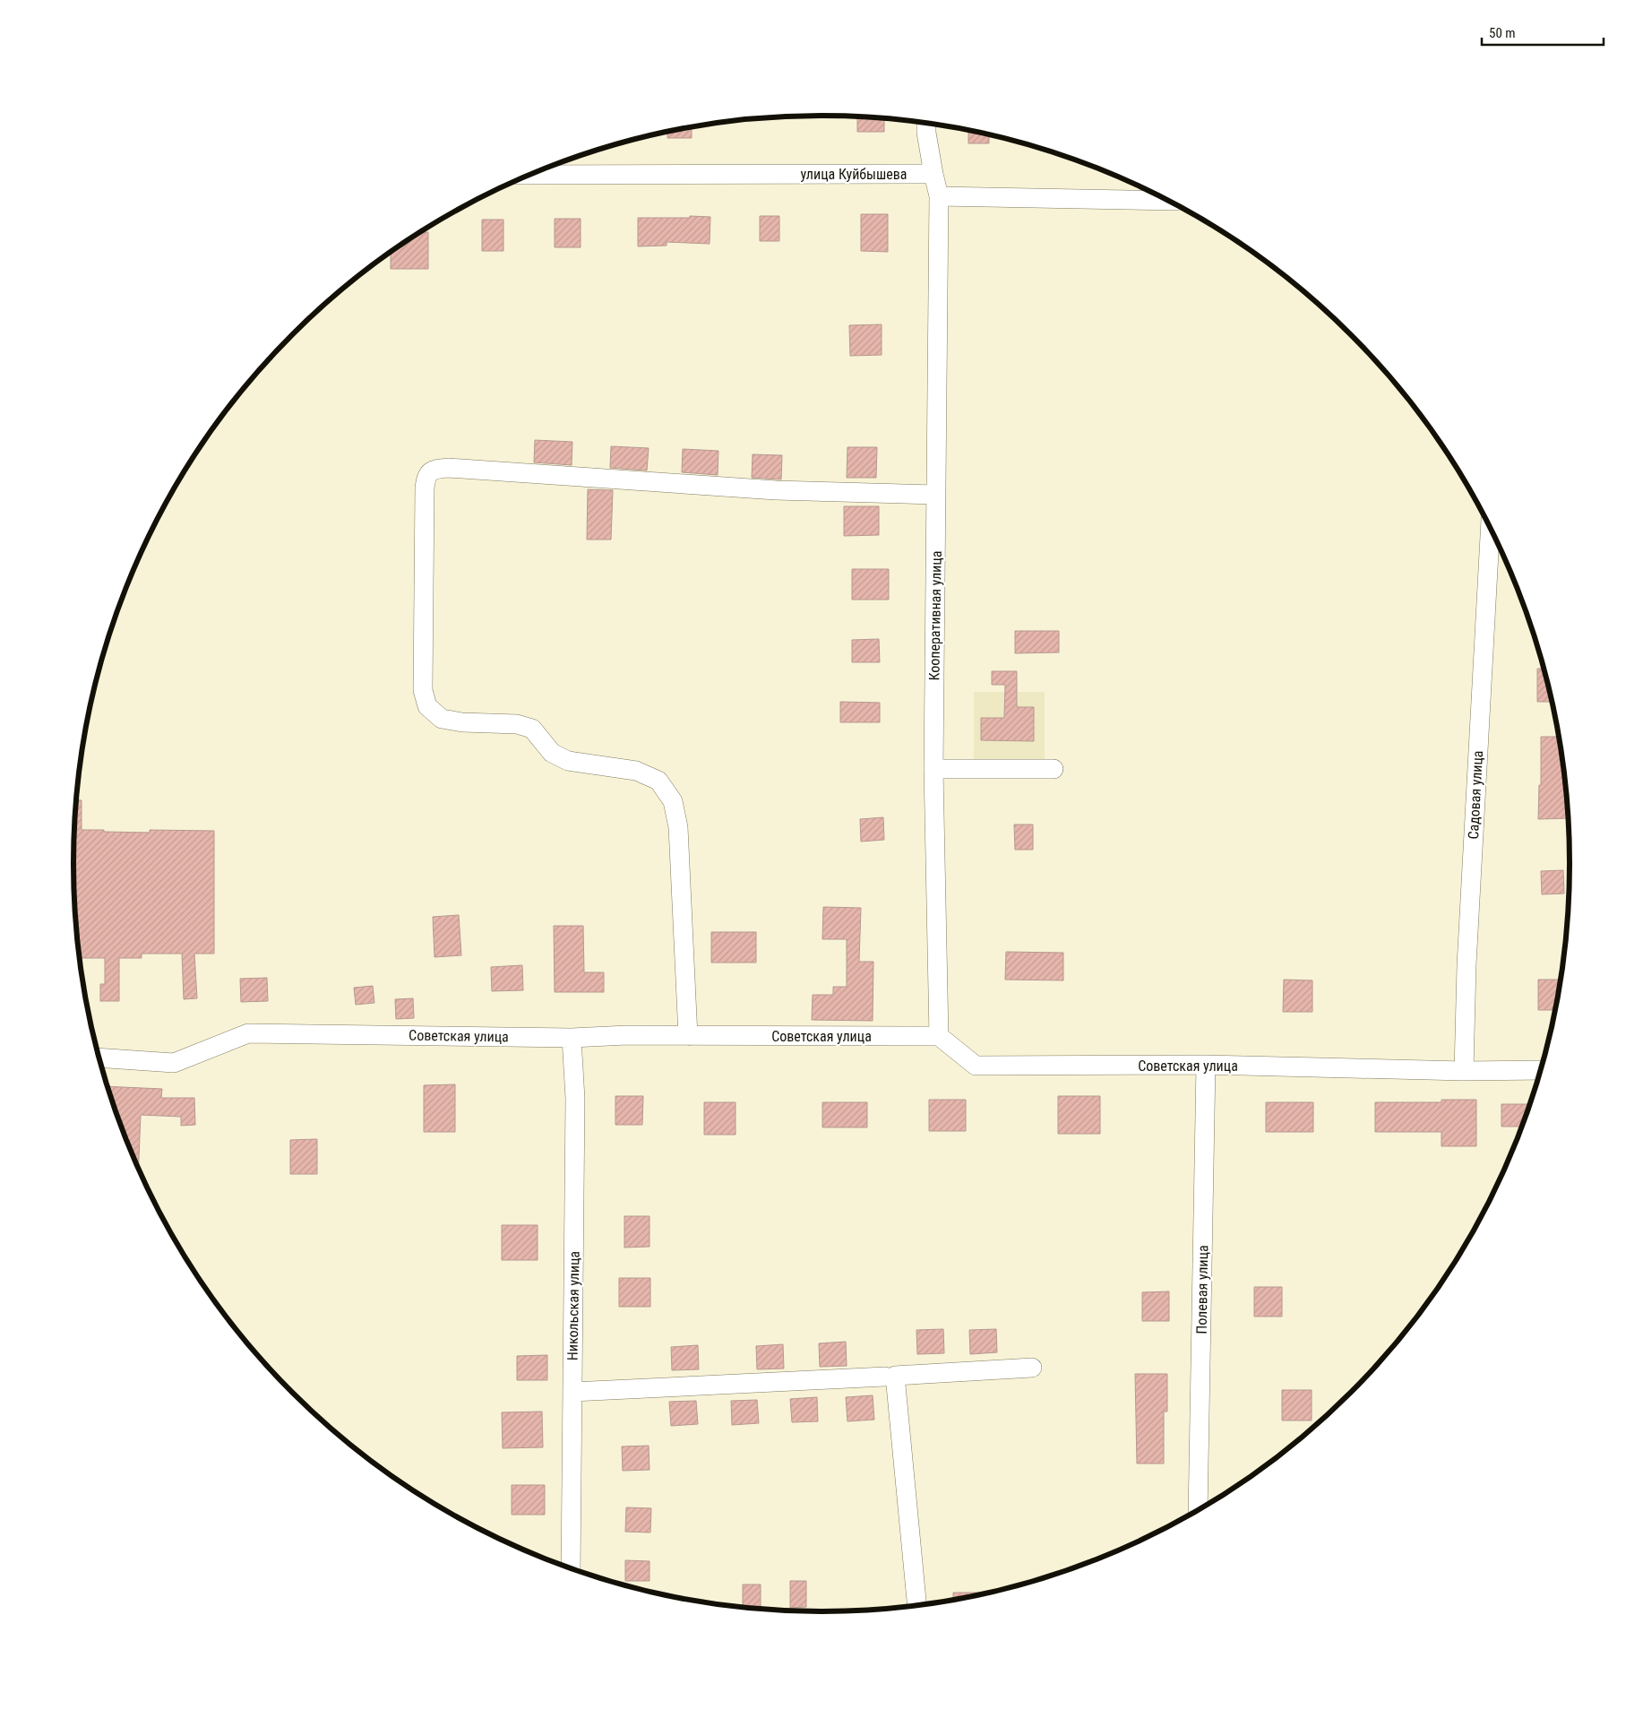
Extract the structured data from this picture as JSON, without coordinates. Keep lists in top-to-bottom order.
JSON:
{
  "streets": {
    "street": [
      "улица Куйбышева",
      "Кооперативная улица",
      "Садовая улица",
      "Советская улица",
      "Полевая улица",
      "Никольская улица"
    ]
  },
  "crossings": [
    ["Кооперативная улица", "Советская улица"],
    ["Садовая улица", "Советская улица"],
    ["Советская улица", "Полевая улица"],
    ["Советская улица", "Никольская улица"]
  ],
  "scale_bar": "50 m"
}
